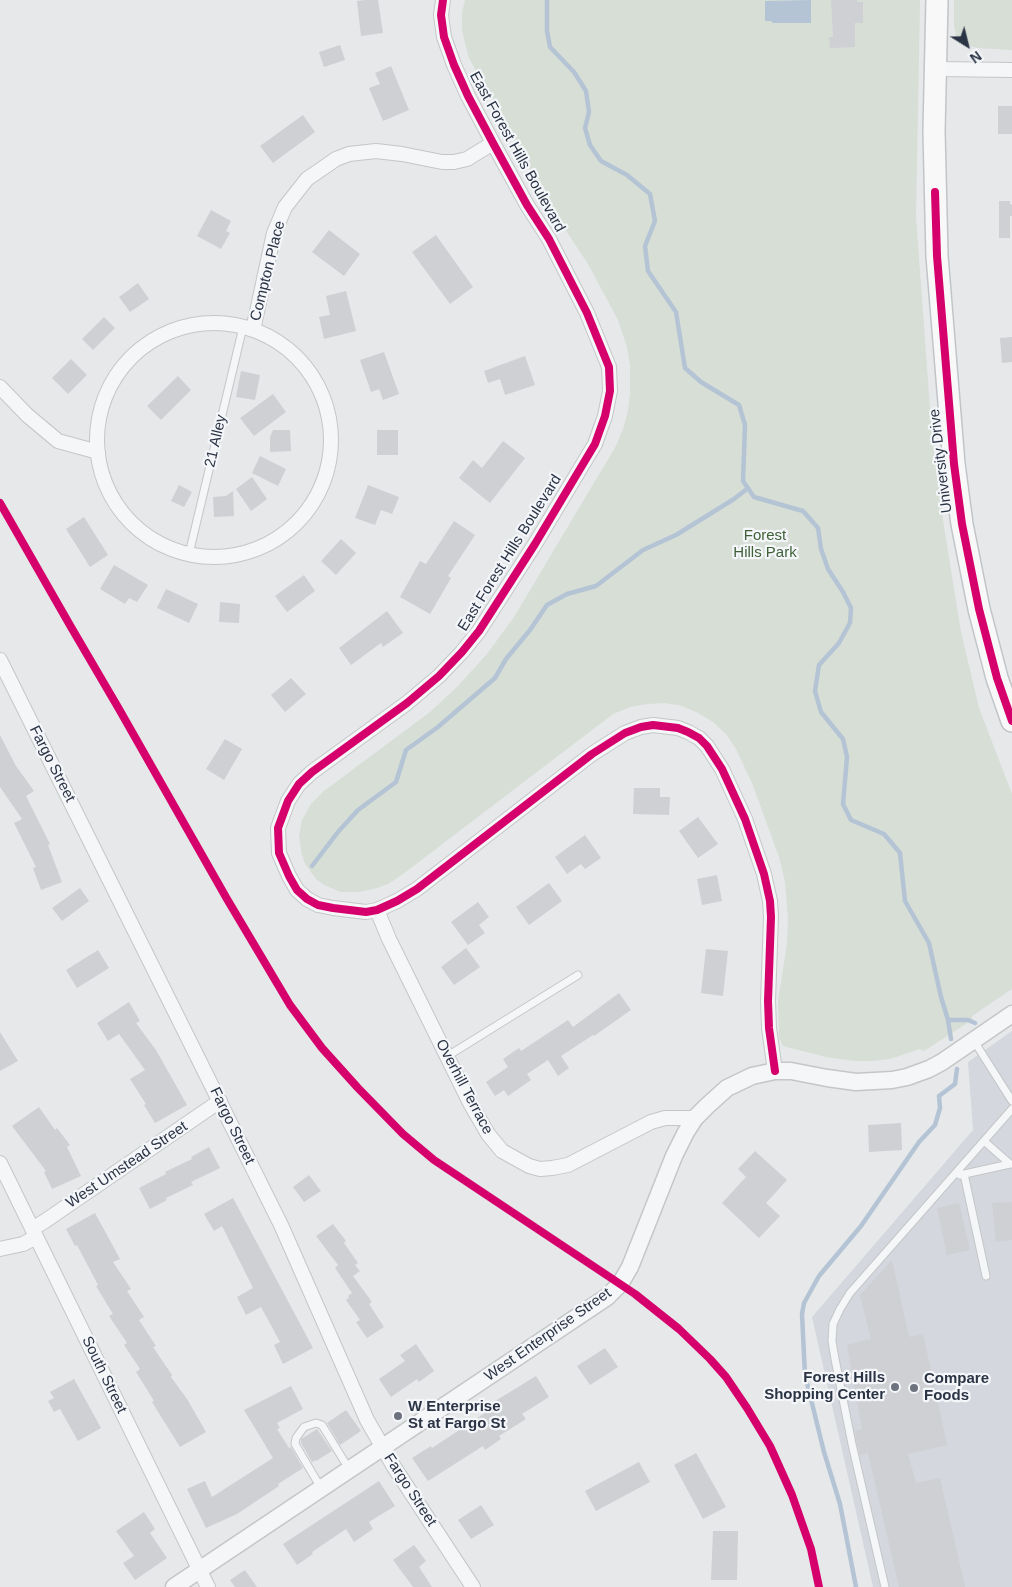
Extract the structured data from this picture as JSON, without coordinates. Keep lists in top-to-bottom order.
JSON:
{
  "streets": {
    "main road": ["University Drive"],
    "street": [
      "East Forest Hills Boulevard",
      "Compton Place",
      "Fargo Street",
      "Overhill Terrace",
      "West Umstead Street",
      "West Enterprise Street",
      "South Street"
    ],
    "lane": ["21 Alley"]
  },
  "crossings": [
    ["East Forest Hills Boulevard", "Compton Place"],
    ["East Forest Hills Boulevard", "Overhill Terrace"],
    ["Compton Place", "21 Alley"],
    ["Fargo Street", "West Umstead Street"],
    ["Fargo Street", "West Enterprise Street"],
    ["Overhill Terrace", "West Enterprise Street"],
    ["West Umstead Street", "South Street"],
    ["West Enterprise Street", "South Street"]
  ],
  "parks": ["Forest Hills Park"],
  "places": ["Forest Hills Shopping Center", "Compare Foods", "W Enterprise St at Fargo St"],
  "north": "bottom right"
}
